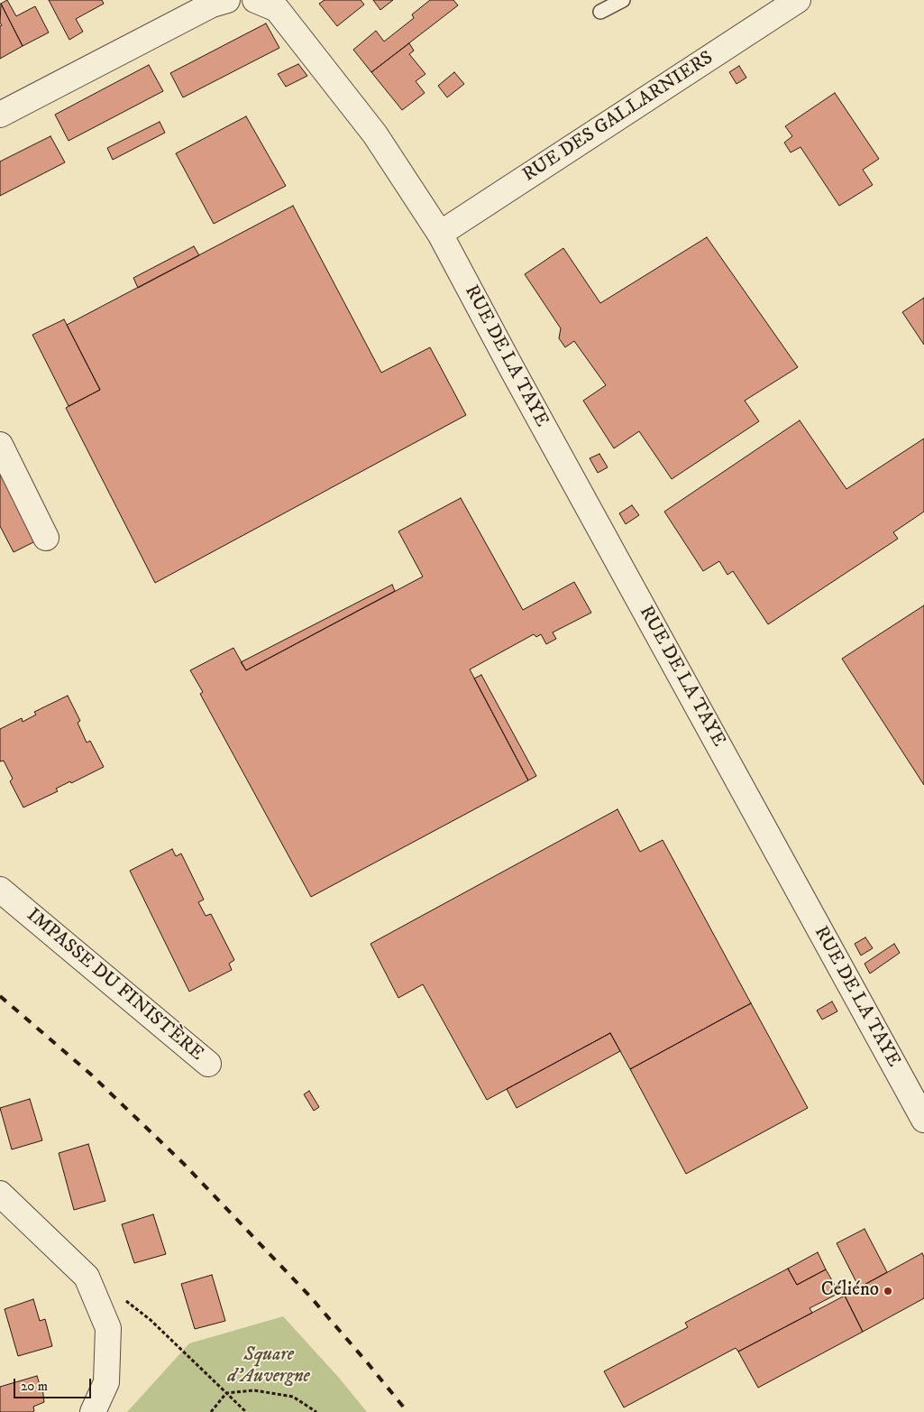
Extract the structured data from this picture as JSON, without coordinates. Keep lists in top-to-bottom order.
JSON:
{
  "streets": {
    "street": ["RUE DES GALLARNIERS", "RUE DE LA TAYE", "IMPASSE DU FINISTÈRE"]
  },
  "crossings": [
    ["RUE DES GALLARNIERS", "RUE DE LA TAYE"]
  ],
  "parks": ["Square d'Auvergne"],
  "places": ["Céliéno"],
  "scale_bar": "20 m"
}
